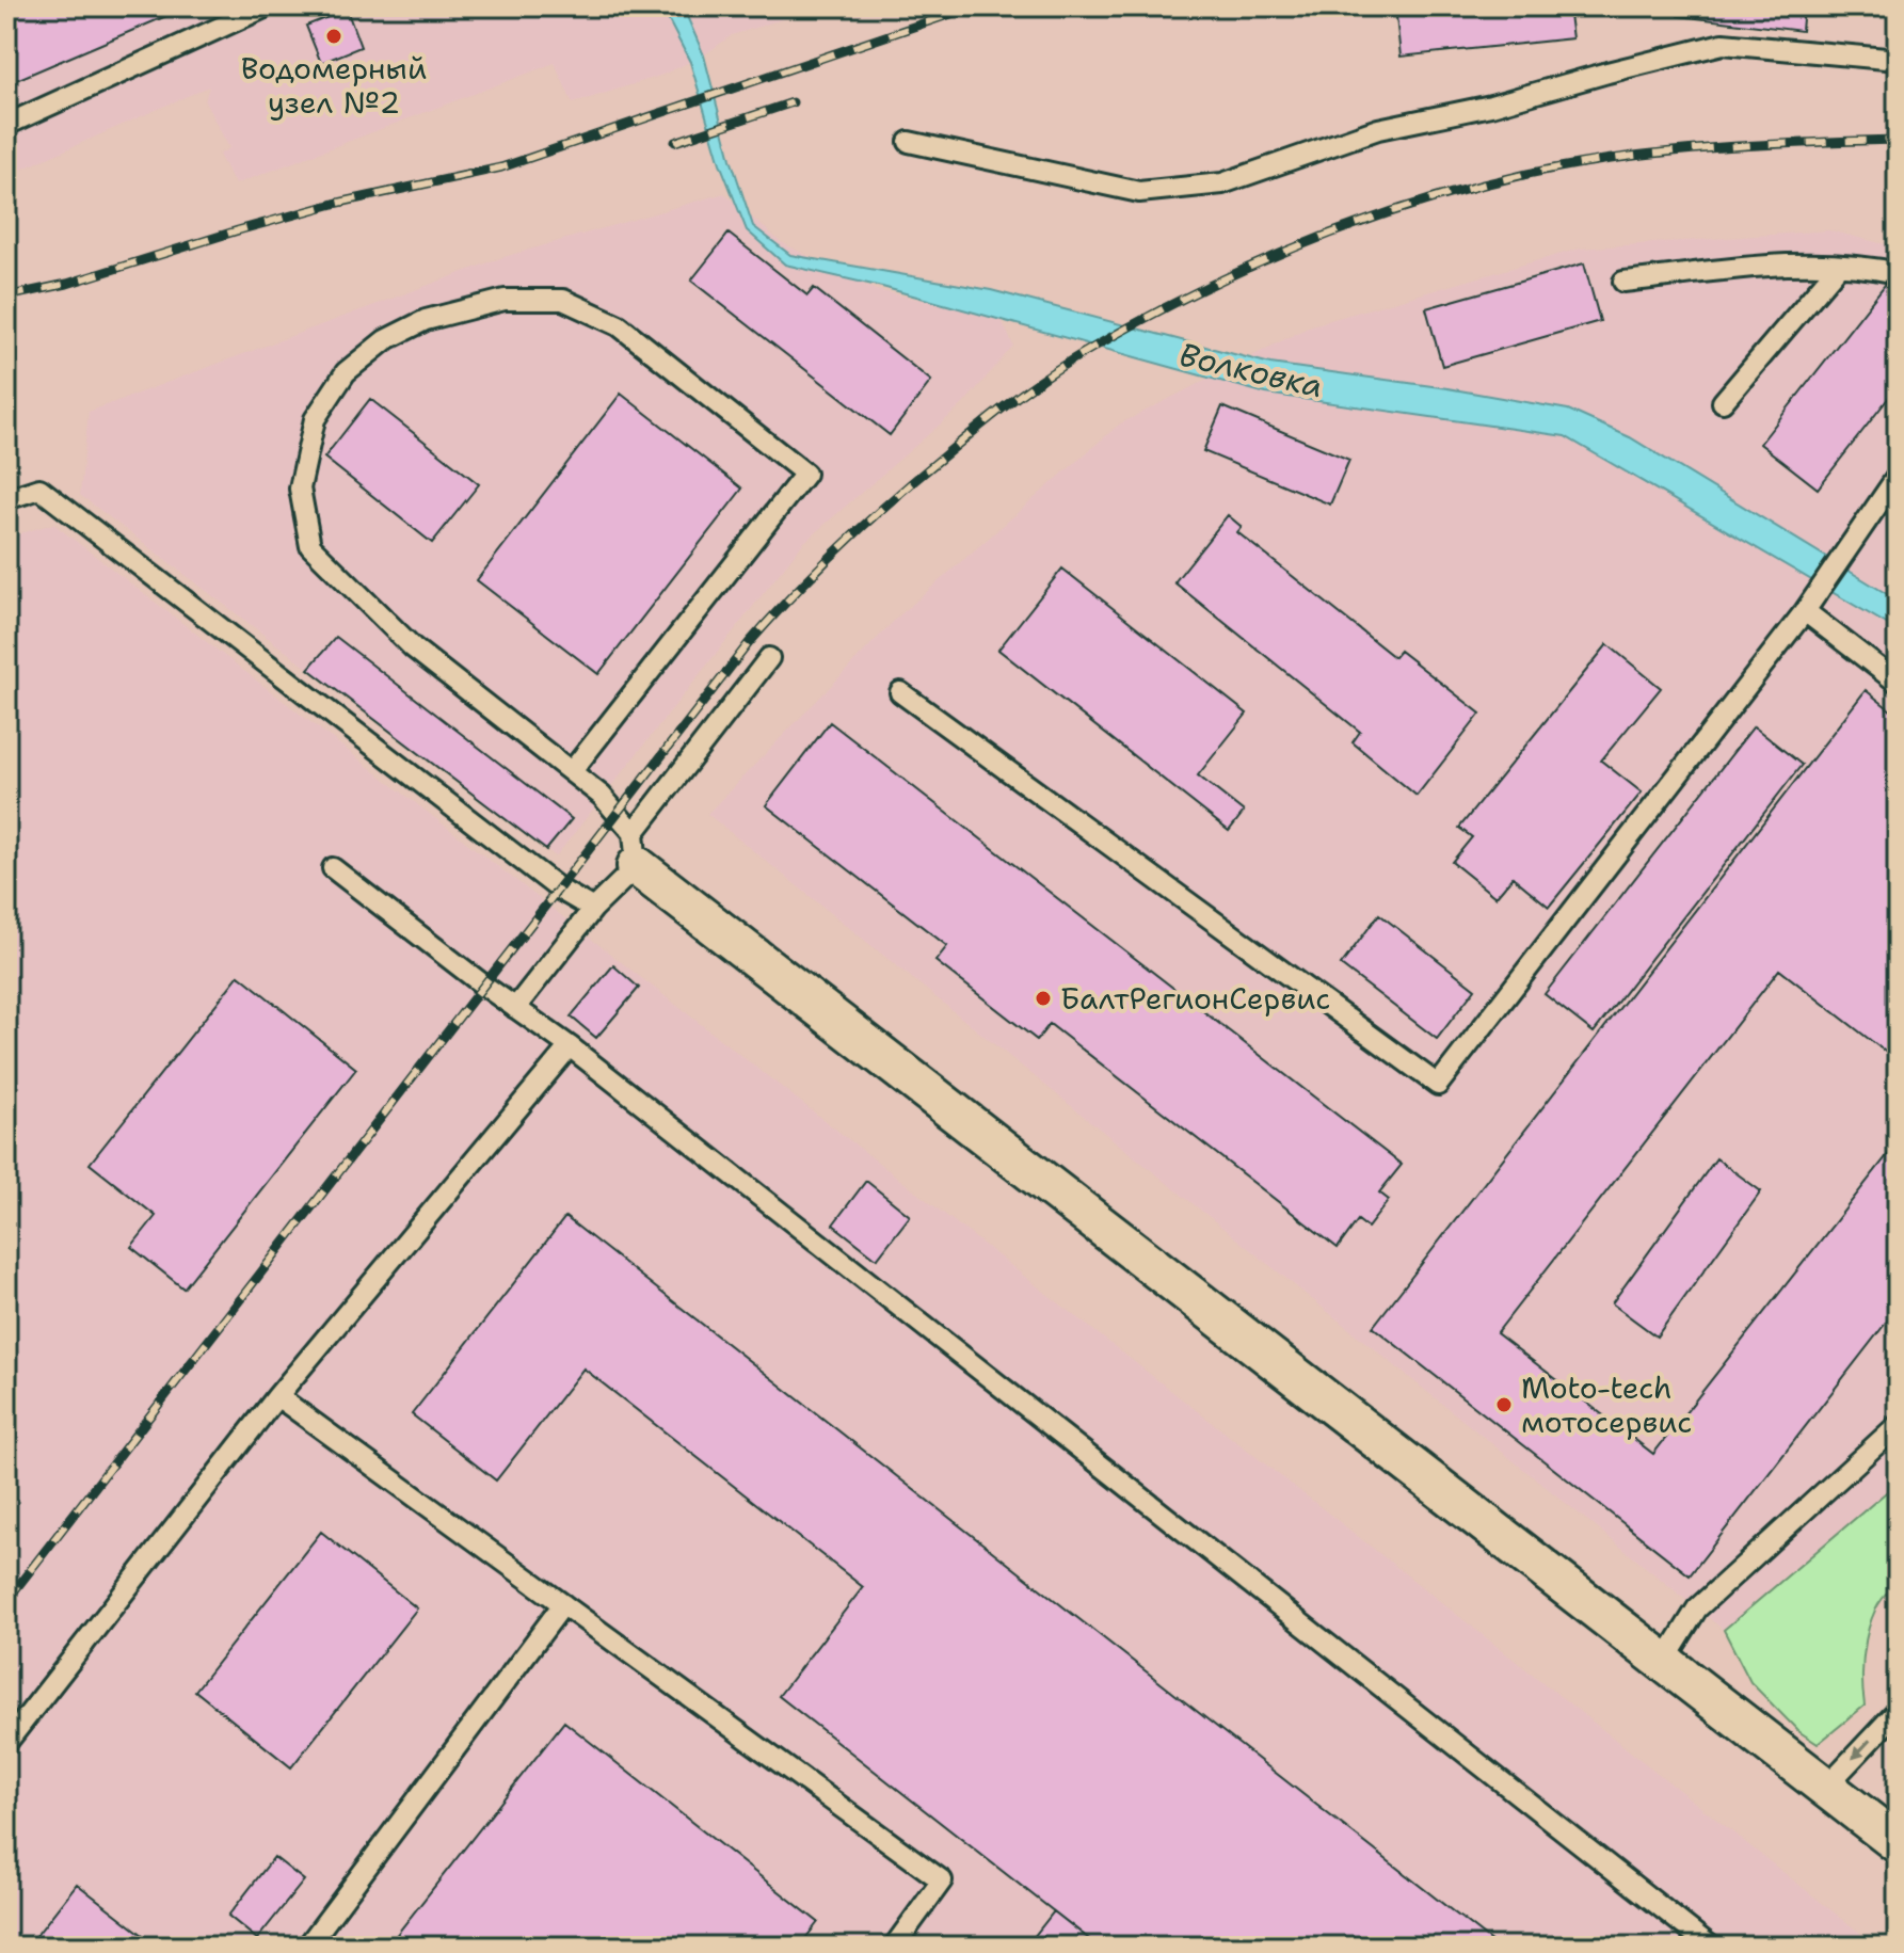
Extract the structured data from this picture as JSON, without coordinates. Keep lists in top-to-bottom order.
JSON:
{
  "water": ["Волковка"],
  "places": ["Водомерный узел №2", "БалтРегионСервис", "Moto-tech мотосервис"]
}
